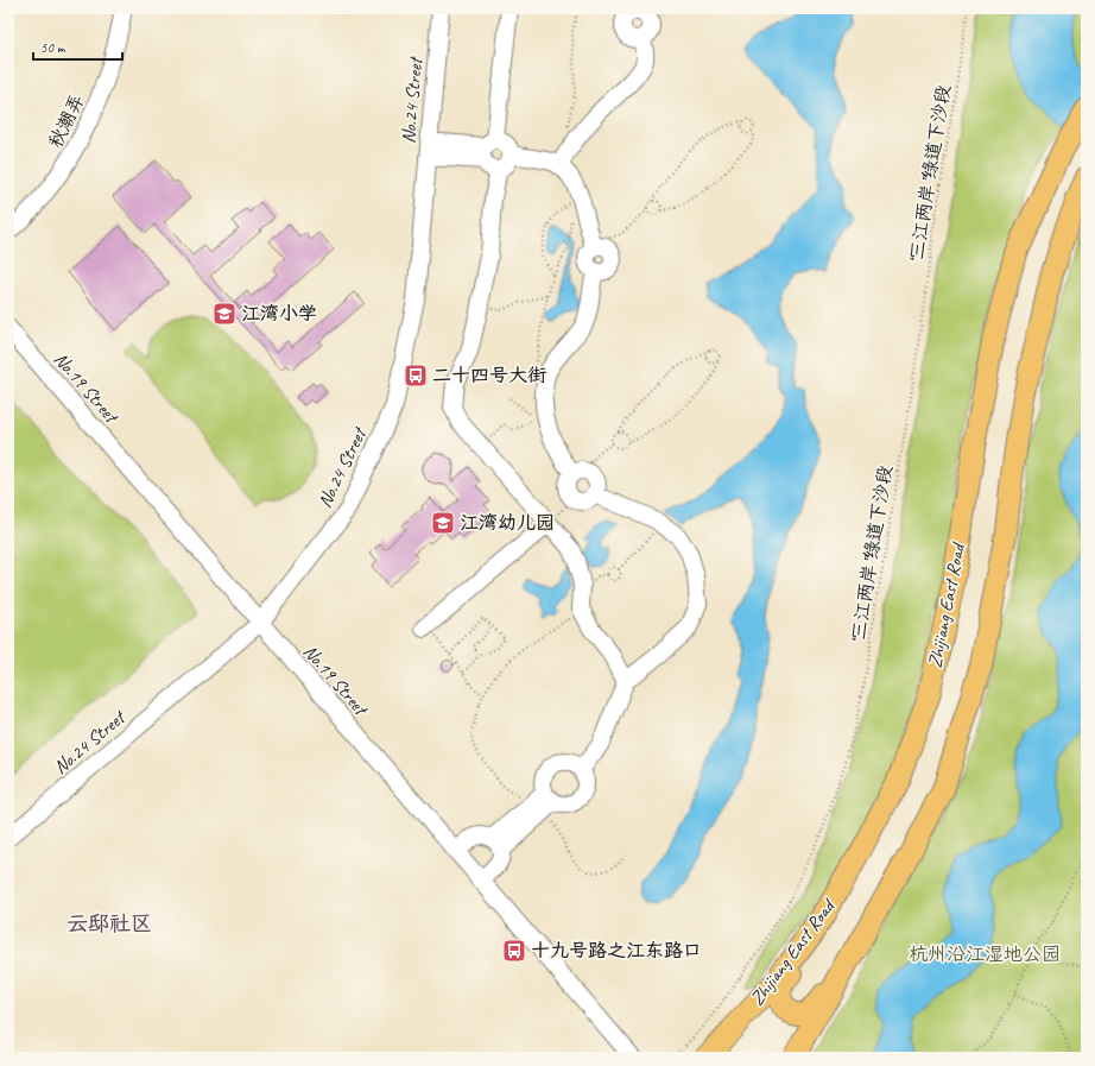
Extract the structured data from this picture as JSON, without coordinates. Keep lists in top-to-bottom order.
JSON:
{
  "streets": {
    "main road": ["Zhijiang East Road"],
    "street": ["No.24 Street", "秋潮弄", "No.19 Street"],
    "path": ["“三江两岸”绿道下沙段"]
  },
  "crossings": [
    ["No.24 Street", "No.19 Street"]
  ],
  "districts": ["云邸社区"],
  "parks": ["杭州沿江湿地公园"],
  "places": {
    "school or university": ["江湾小学", "江湾幼儿园"],
    "bus stop": ["二十四号大街", "十九号路之江东路口"]
  },
  "scale_bar": "50 m"
}
